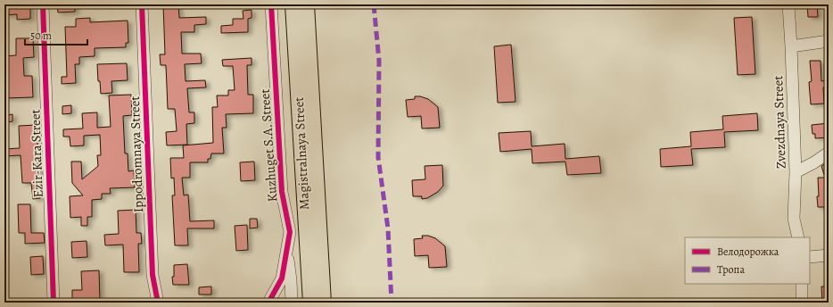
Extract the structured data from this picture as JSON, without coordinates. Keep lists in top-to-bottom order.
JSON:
{
  "streets": {
    "main road": ["Magistralnaya Street"],
    "street": [
      "Zvezdnaya Street",
      "Kuzhuget S.A. Street",
      "Ezir-Kara Street",
      "Ippodromnaya Street"
    ]
  },
  "legend": ["Велодорожка", "Тропа"],
  "scale_bar": "50 m"
}
